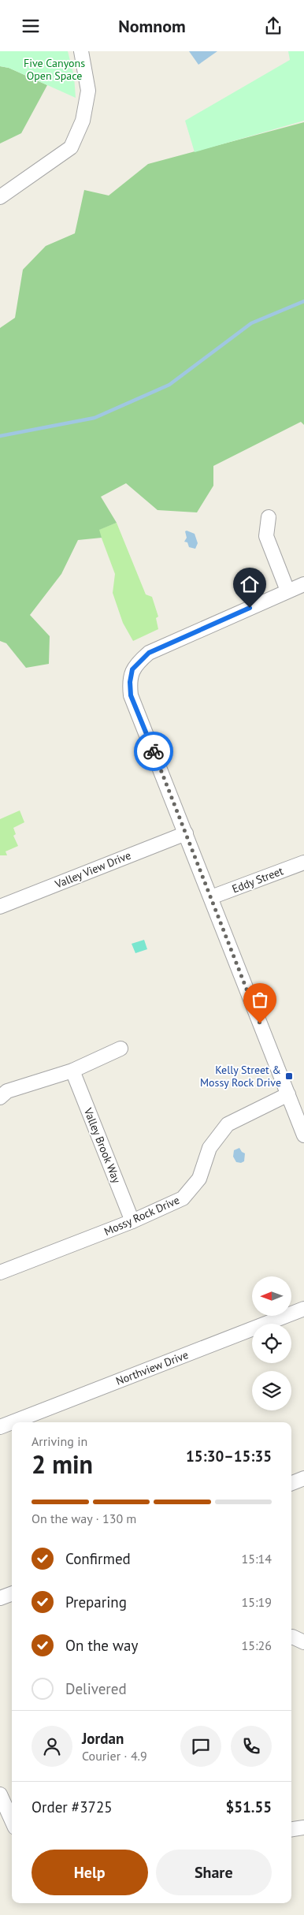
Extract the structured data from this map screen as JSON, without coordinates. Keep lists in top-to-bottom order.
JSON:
{
  "streets": {
    "street": [
      "Valley View Drive",
      "Eddy Street",
      "Valley Brook Way",
      "Mossy Rock Drive",
      "Northview Drive"
    ]
  },
  "crossings": [
    ["Valley Brook Way", "Mossy Rock Drive"]
  ],
  "parks": ["Five Canyons Open Space"],
  "places": {
    "transit": ["Kelly Street & Mossy Rock Drive"]
  },
  "north": "left",
  "page": {
    "header": "Nomnom",
    "heading": ["2 min", "Arriving in", "15:30–15:35"],
    "panel": [
      "Jordan",
      "Courier · 4.9",
      "Order #3725",
      "$51.55"
    ],
    "bar": "On the way · 130 m",
    "list": [
      ["Confirmed", "15:14"],
      ["Preparing", "15:19"],
      ["On the way", "15:26"],
      "Delivered"
    ],
    "buttons": ["Help", "Share"]
  }
}
